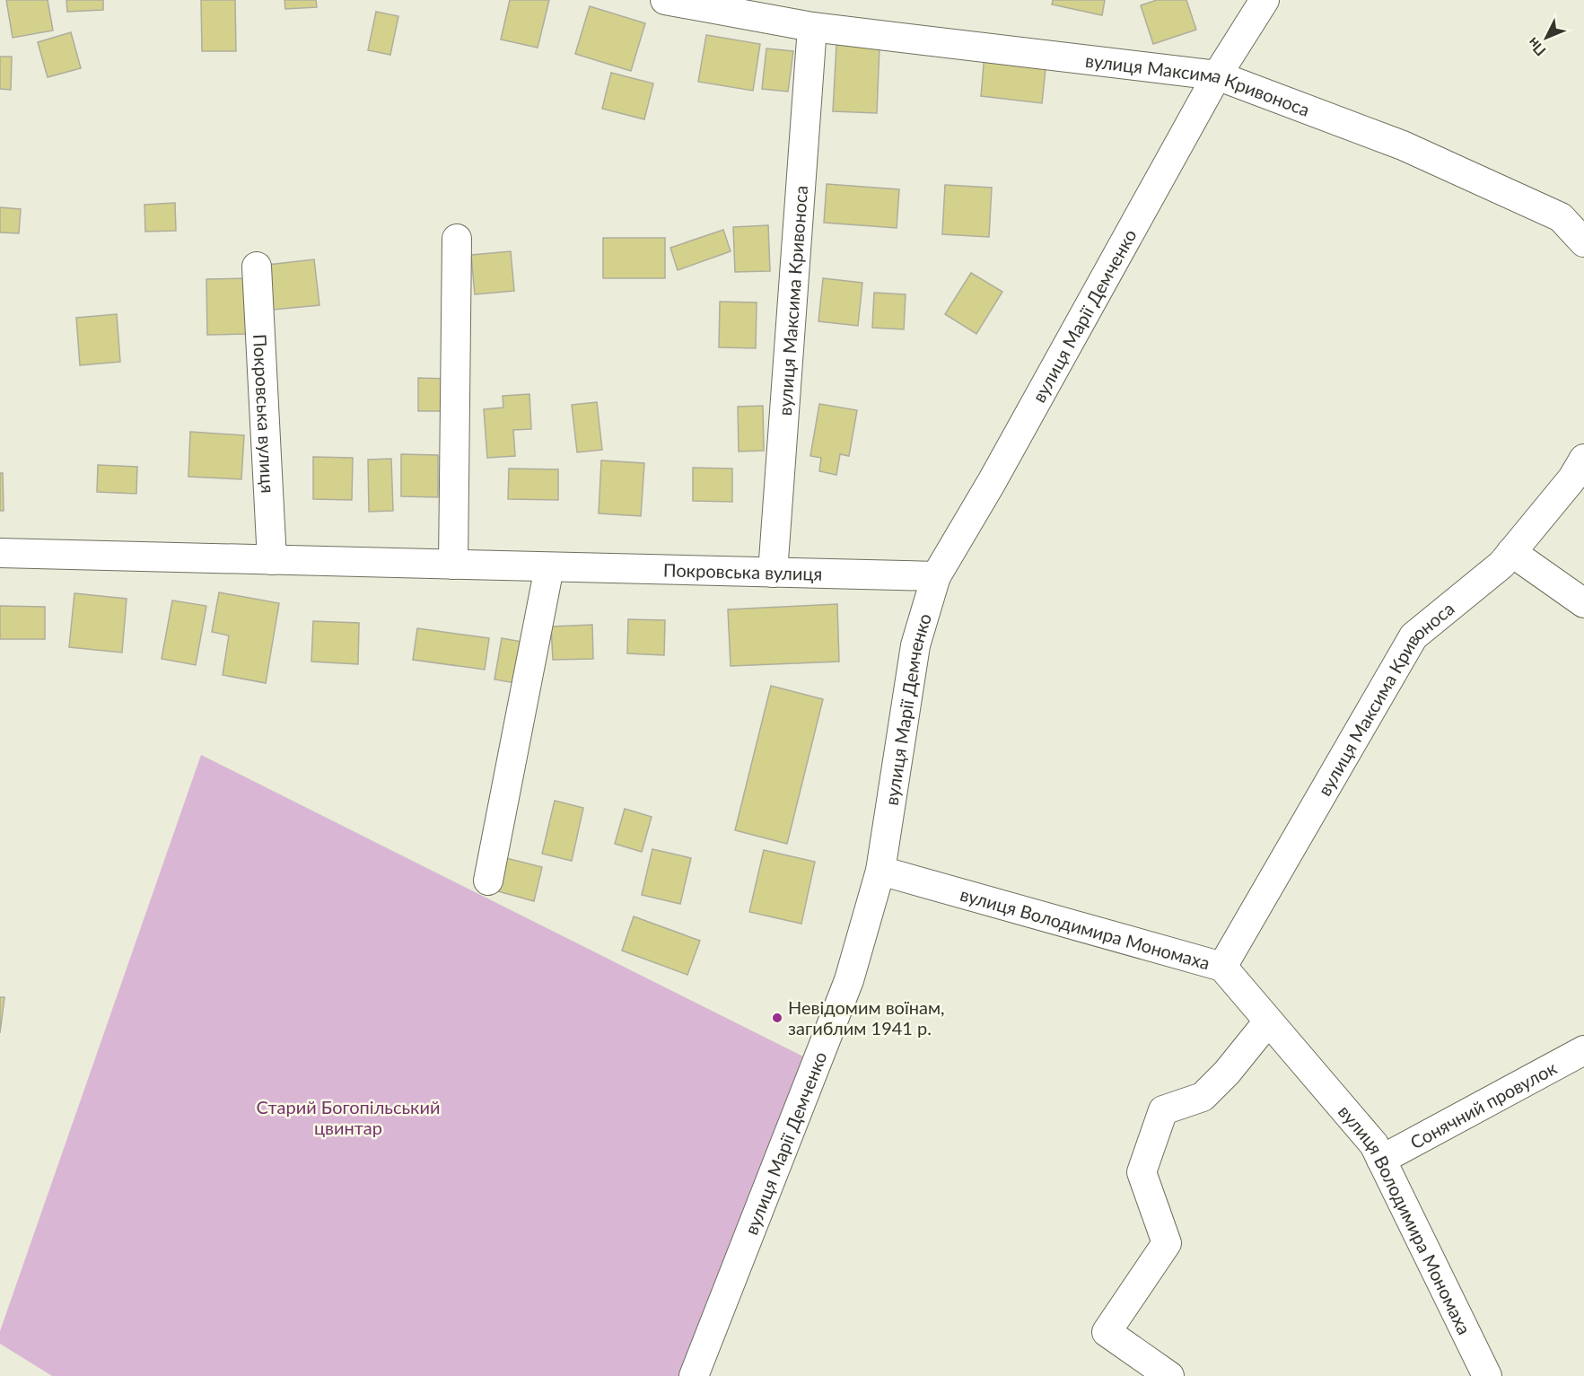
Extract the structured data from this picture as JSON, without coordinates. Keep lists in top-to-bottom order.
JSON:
{
  "streets": {
    "street": [
      "вулиця Максима Кривоноса",
      "вулиця Марії Демченко",
      "Покровська вулиця",
      "вулиця Володимира Мономаха",
      "Сонячний провулок"
    ]
  },
  "crossings": [
    ["вулиця Максима Кривоноса", "вулиця Марії Демченко"],
    ["вулиця Максима Кривоноса", "Покровська вулиця"],
    ["вулиця Максима Кривоноса", "вулиця Володимира Мономаха"],
    ["вулиця Марії Демченко", "Покровська вулиця"],
    ["вулиця Марії Демченко", "вулиця Володимира Мономаха"],
    ["вулиця Володимира Мономаха", "Сонячний провулок"]
  ],
  "parks": ["Старий Богопільський цвинтар"],
  "places": ["Невідомим воїнам, загиблим 1941 р."],
  "north": "bottom left"
}
